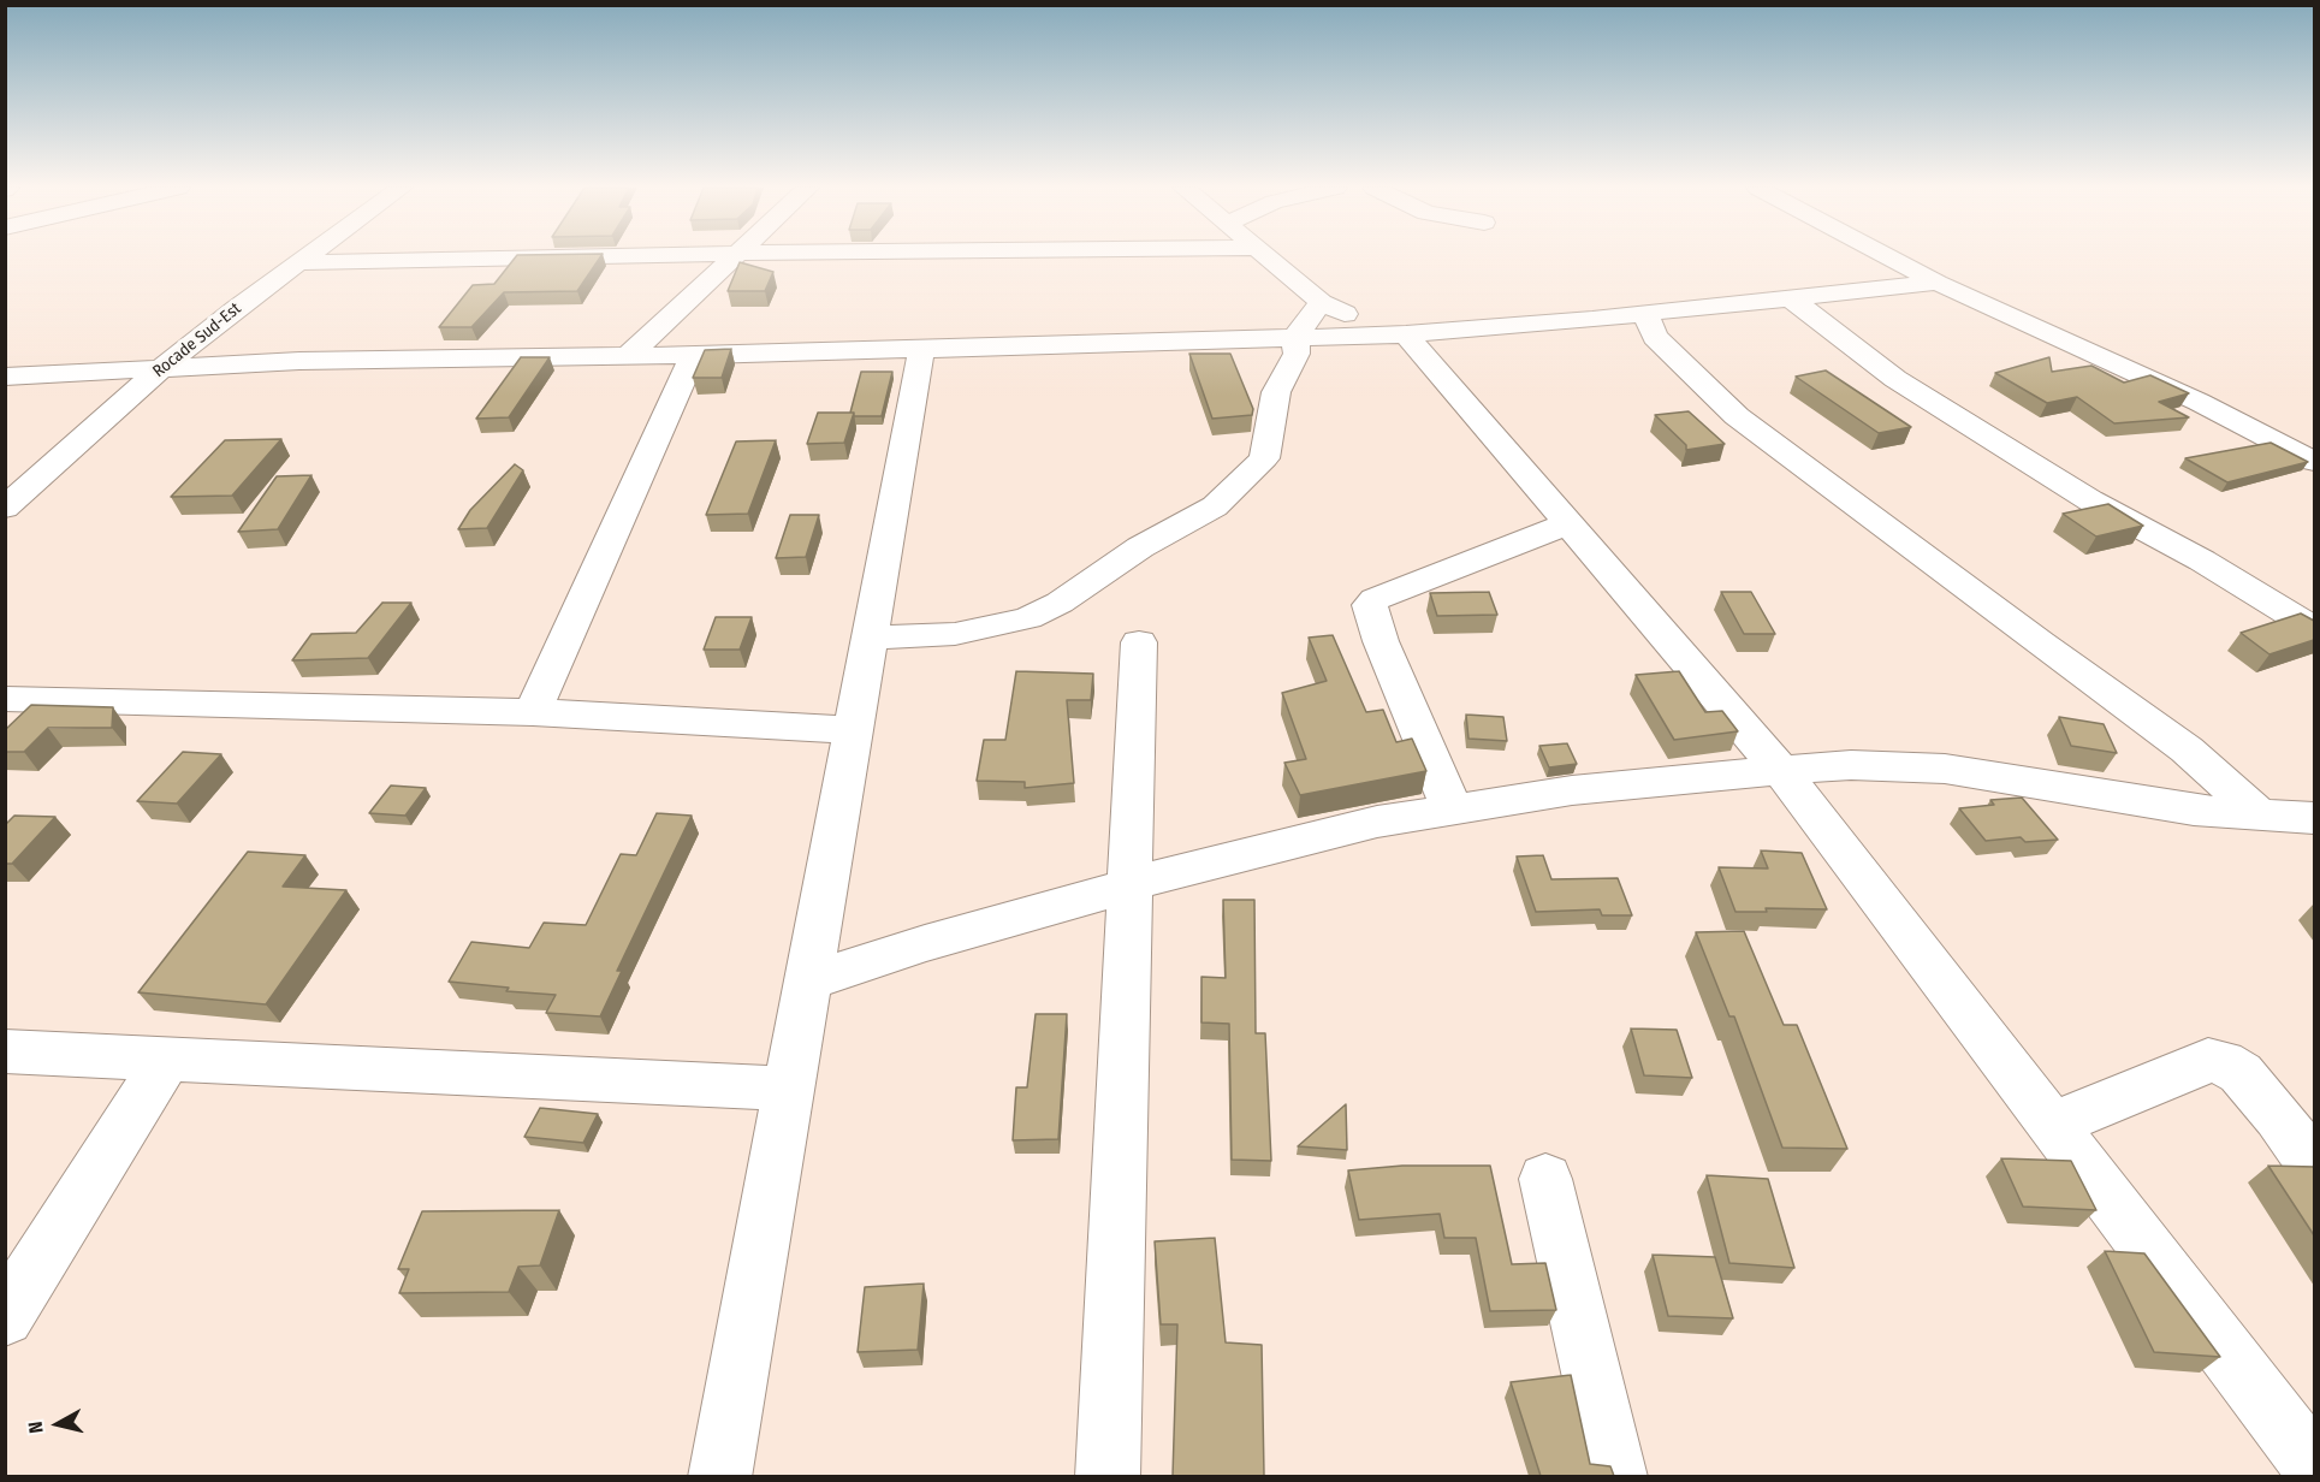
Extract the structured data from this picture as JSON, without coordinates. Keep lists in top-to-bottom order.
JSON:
{
  "streets": {
    "street": ["Rocade Sud-Est"]
  },
  "north": "left"
}
